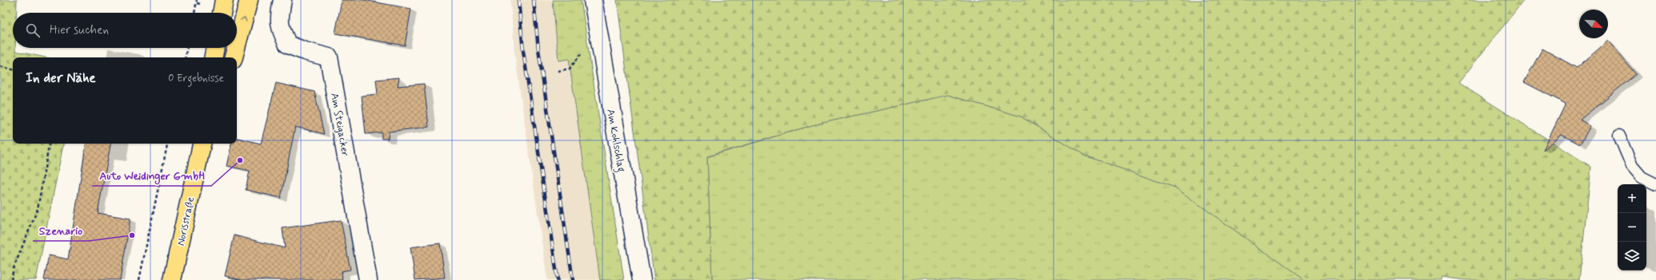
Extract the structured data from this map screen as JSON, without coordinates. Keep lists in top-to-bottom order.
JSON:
{
  "streets": {
    "main road": ["Norisstraße"],
    "street": ["Am Steigacker", "Am Kohlschlag"]
  },
  "places": ["Auto Weidinger GmbH", "Szenario"],
  "north": "bottom right",
  "page": {
    "search": "Hier suchen",
    "heading": ["In der Nähe", "0 Ergebnisse"],
    "map_buttons": ["+", "−"]
  }
}
